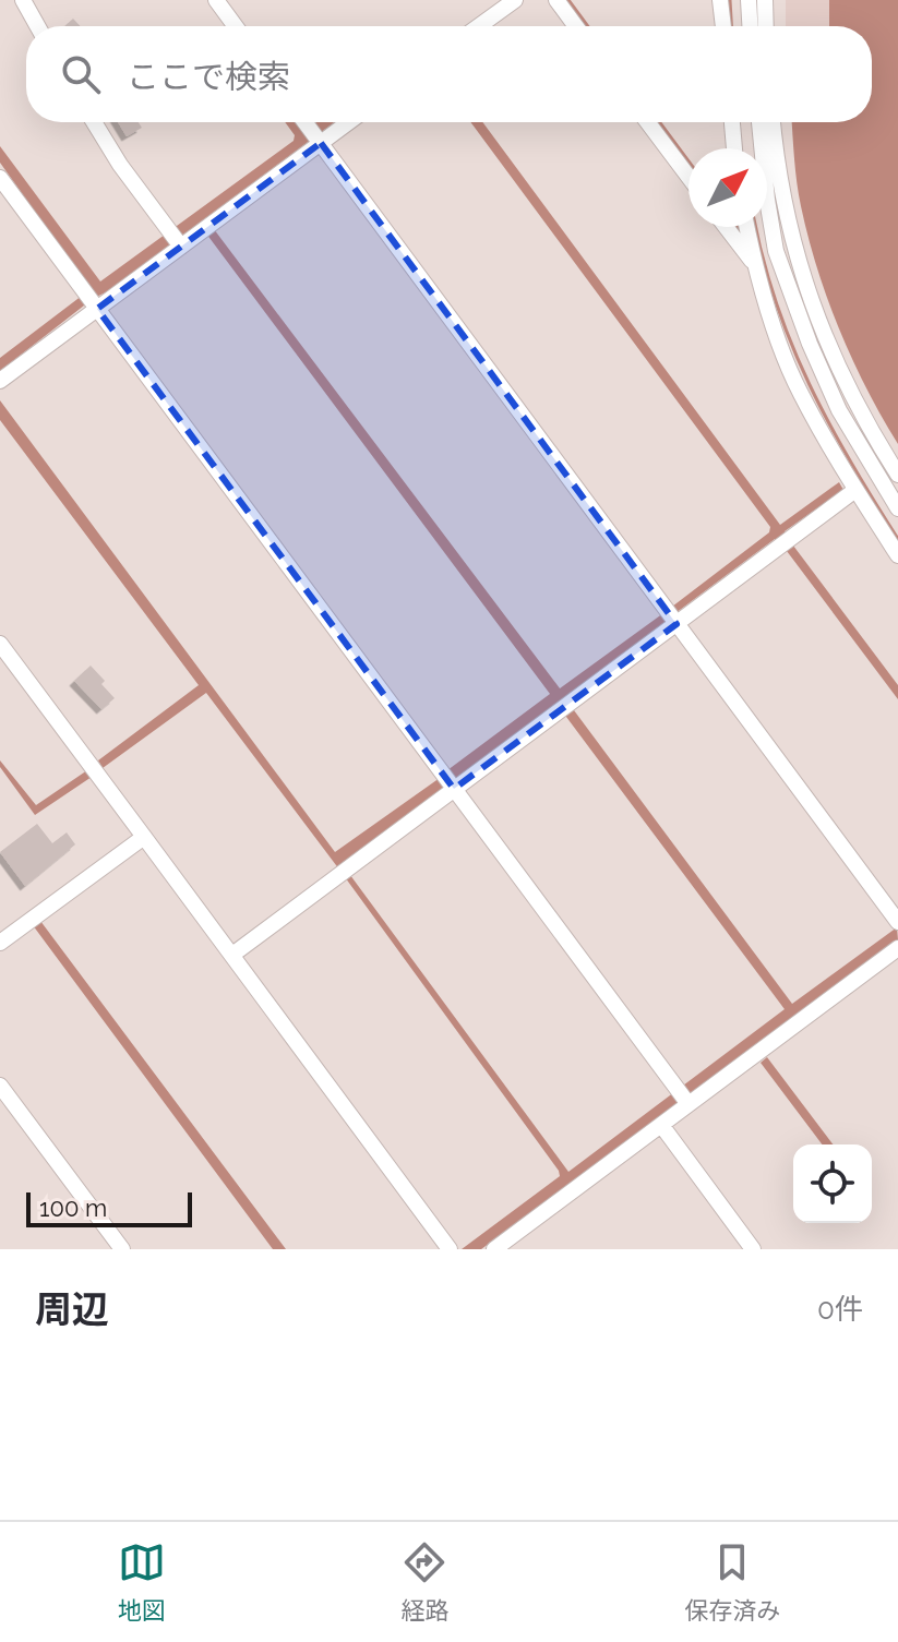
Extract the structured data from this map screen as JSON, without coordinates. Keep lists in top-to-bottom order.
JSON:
{
  "scale_bar": "100 m",
  "north": "top right",
  "page": {
    "search": "ここで検索",
    "scale": "100 m",
    "heading": ["周辺", "0件"],
    "nav": ["地図", "経路", "保存済み"]
  }
}
